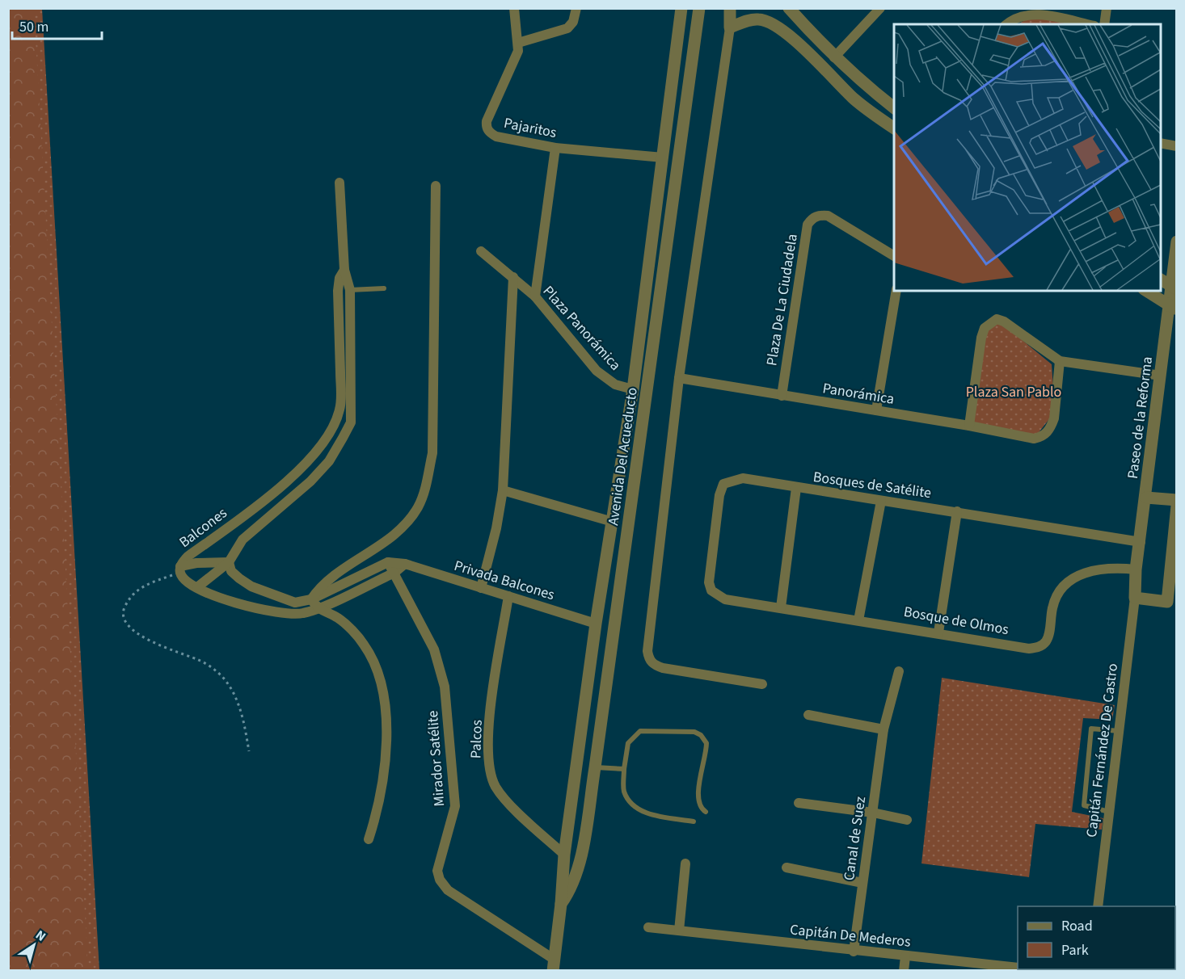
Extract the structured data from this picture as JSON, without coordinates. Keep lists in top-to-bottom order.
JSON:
{
  "streets": {
    "street": [
      "Pajaritos",
      "Plaza De La Ciudadela",
      "Plaza Panorámica",
      "Panorámica",
      "Paseo de la Reforma",
      "Avenida Del Acueducto",
      "Bosques de Satélite",
      "Balcones",
      "Privada Balcones",
      "Bosque de Olmos",
      "Palcos",
      "Capitán Fernández De Castro",
      "Mirador Satélite",
      "Canal de Suez",
      "Capitán De Mederos"
    ]
  },
  "crossings": [
    ["Pajaritos", "Avenida Del Acueducto"],
    ["Plaza De La Ciudadela", "Panorámica"],
    ["Plaza Panorámica", "Avenida Del Acueducto"],
    ["Paseo de la Reforma", "Bosques de Satélite"],
    ["Paseo de la Reforma", "Bosque de Olmos"],
    ["Paseo de la Reforma", "Capitán Fernández De Castro"],
    ["Avenida Del Acueducto", "Privada Balcones"],
    ["Avenida Del Acueducto", "Palcos"],
    ["Avenida Del Acueducto", "Mirador Satélite"],
    ["Bosques de Satélite", "Bosque de Olmos"],
    ["Privada Balcones", "Palcos"],
    ["Privada Balcones", "Mirador Satélite"],
    ["Canal de Suez", "Capitán De Mederos"]
  ],
  "parks": ["Plaza San Pablo"],
  "legend": ["Road", "Park"],
  "scale_bar": "50 m",
  "north": "top right"
}
